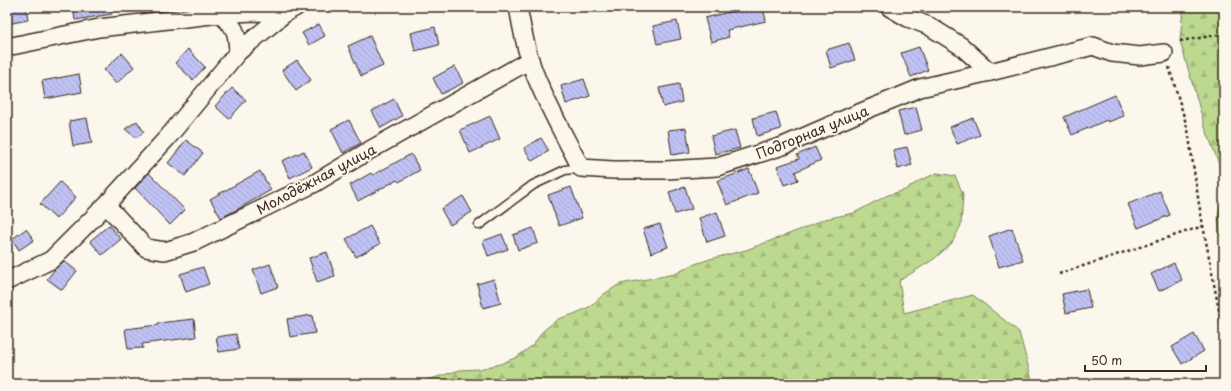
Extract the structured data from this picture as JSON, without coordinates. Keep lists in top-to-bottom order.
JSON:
{
  "streets": {
    "street": ["Подгорная улица", "Молодёжная улица"]
  },
  "scale_bar": "50 m"
}
